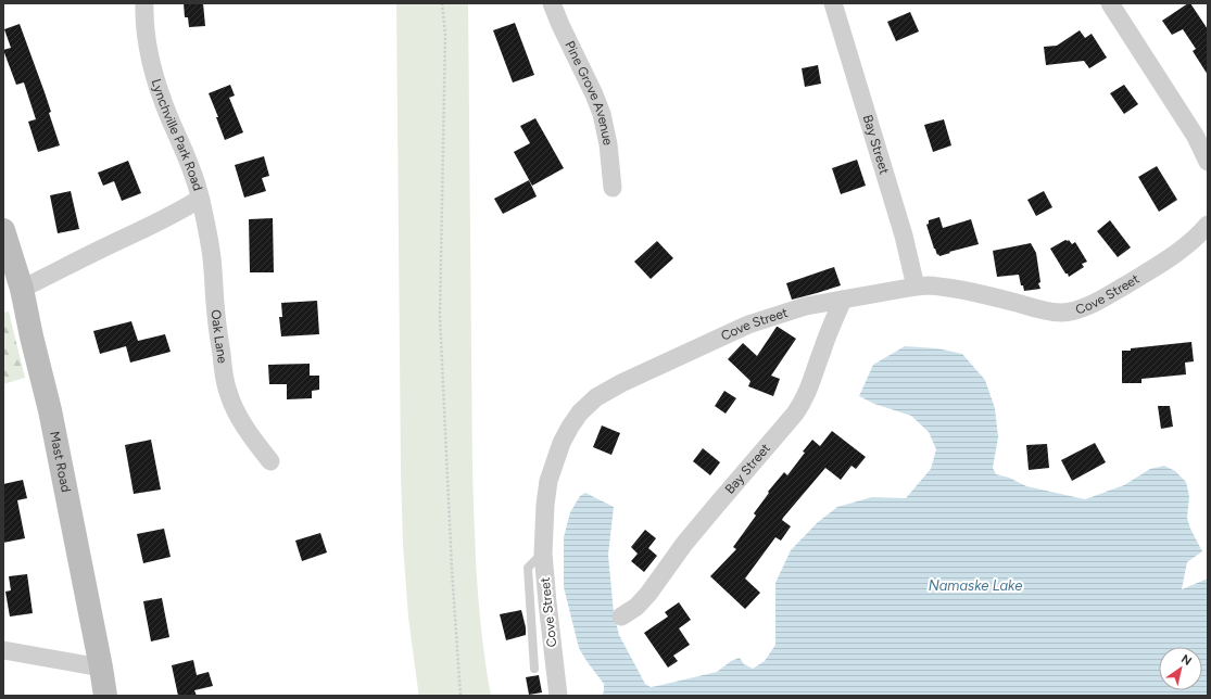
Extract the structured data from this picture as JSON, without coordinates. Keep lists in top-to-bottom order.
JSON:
{
  "streets": {
    "main road": ["Mast Road"],
    "street": [
      "Pine Grove Avenue",
      "Lynchville Park Road",
      "Bay Street",
      "Cove Street",
      "Oak Lane"
    ]
  },
  "crossings": [
    ["Lynchville Park Road", "Oak Lane"],
    ["Lynchville Park Road", "Mast Road"],
    ["Bay Street", "Cove Street"]
  ],
  "water": ["Namaske Lake"],
  "north": "top right"
}
